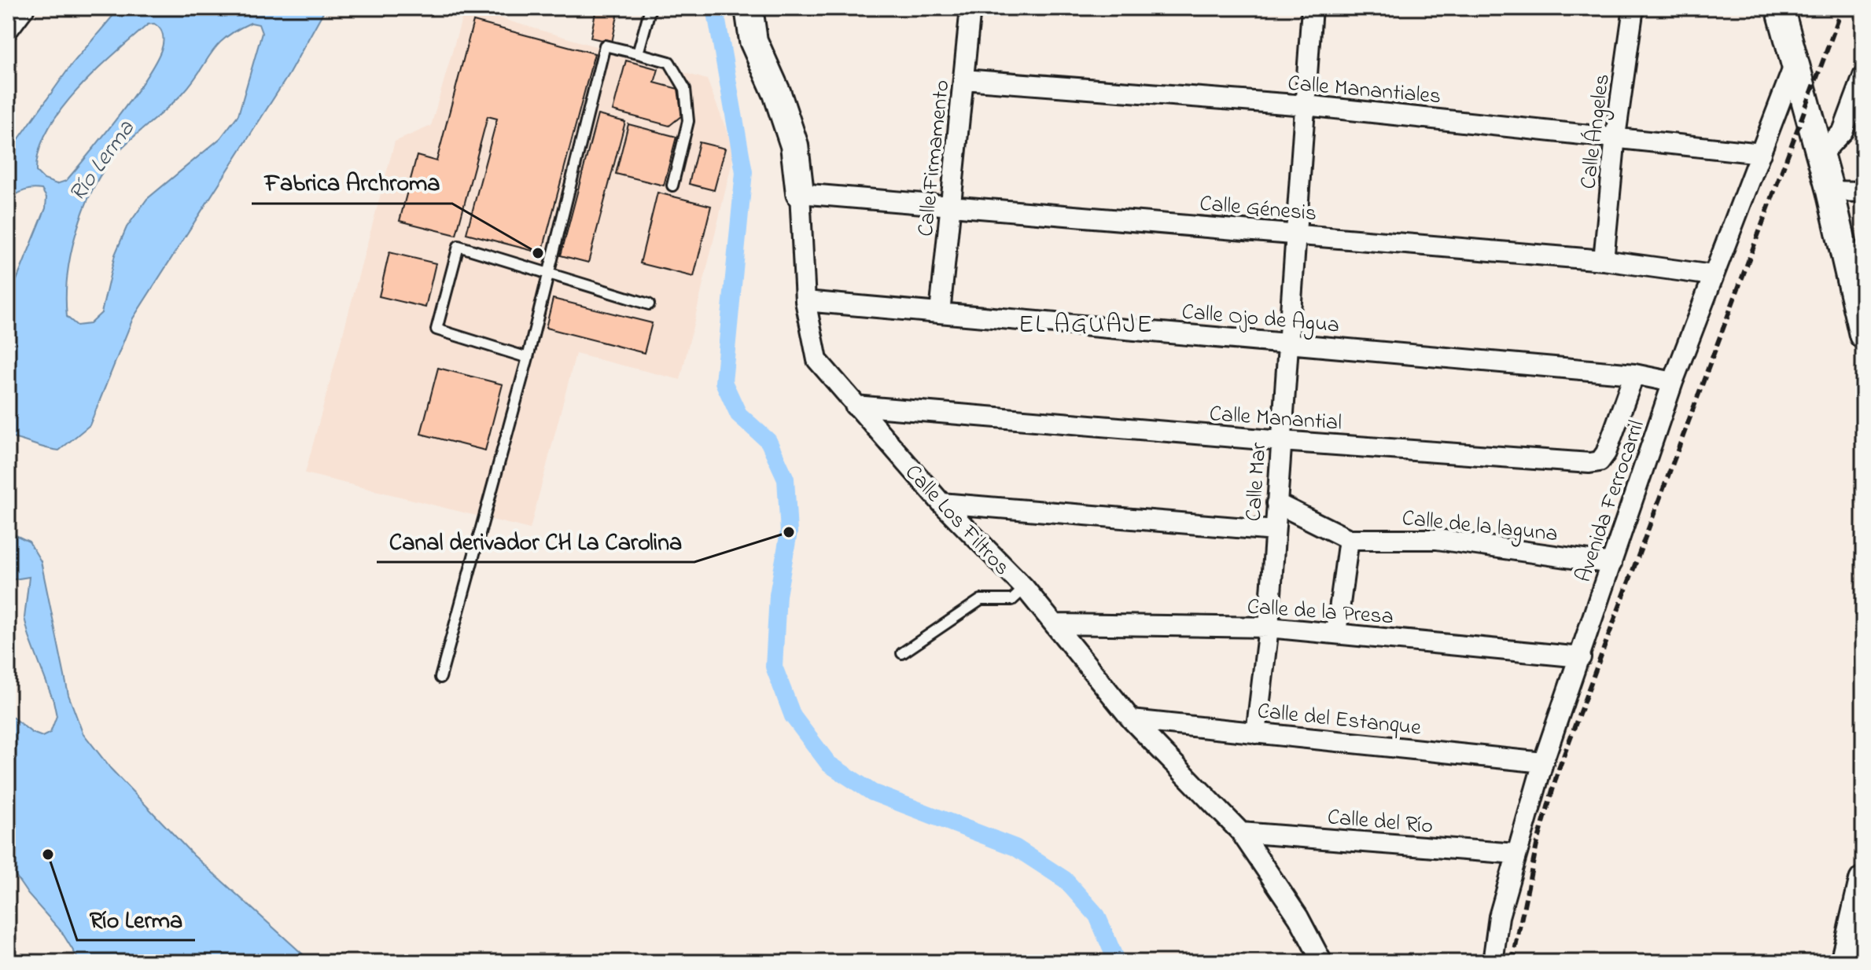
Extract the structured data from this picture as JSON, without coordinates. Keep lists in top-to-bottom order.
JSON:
{
  "streets": {
    "street": [
      "Calle Manantiales",
      "Calle Ángeles",
      "Calle Firmamento",
      "Calle Génesis",
      "Calle Ojo de Agua",
      "Calle Manantial",
      "Calle Mar",
      "Avenida Ferrocarril",
      "Calle Los Filtros",
      "Calle de la laguna",
      "Calle de la Presa",
      "Calle del Estanque",
      "Calle del Río"
    ]
  },
  "crossings": [
    ["Calle Manantiales", "Calle Ángeles"],
    ["Calle Manantiales", "Calle Firmamento"],
    ["Calle Manantiales", "Calle Mar"],
    ["Calle Manantiales", "Avenida Ferrocarril"],
    ["Calle Ángeles", "Calle Génesis"],
    ["Calle Firmamento", "Calle Génesis"],
    ["Calle Firmamento", "Calle Ojo de Agua"],
    ["Calle Génesis", "Calle Mar"],
    ["Calle Génesis", "Avenida Ferrocarril"],
    ["Calle Génesis", "Calle Los Filtros"],
    ["Calle Ojo de Agua", "Calle Manantial"],
    ["Calle Ojo de Agua", "Calle Mar"],
    ["Calle Ojo de Agua", "Avenida Ferrocarril"],
    ["Calle Ojo de Agua", "Calle Los Filtros"],
    ["Calle Manantial", "Calle Mar"],
    ["Calle Manantial", "Calle Los Filtros"],
    ["Calle Mar", "Calle de la laguna"],
    ["Calle Mar", "Calle de la Presa"],
    ["Calle Mar", "Calle del Estanque"],
    ["Avenida Ferrocarril", "Calle de la laguna"],
    ["Avenida Ferrocarril", "Calle de la Presa"],
    ["Avenida Ferrocarril", "Calle del Estanque"],
    ["Avenida Ferrocarril", "Calle del Río"],
    ["Calle Los Filtros", "Calle de la Presa"],
    ["Calle Los Filtros", "Calle del Estanque"],
    ["Calle Los Filtros", "Calle del Río"]
  ],
  "districts": ["EL AGUAJE"],
  "water": ["Río Lerma"],
  "places": ["Fabrica Archroma", "Canal derivador CH La Carolina", "Río Lerma"]
}
